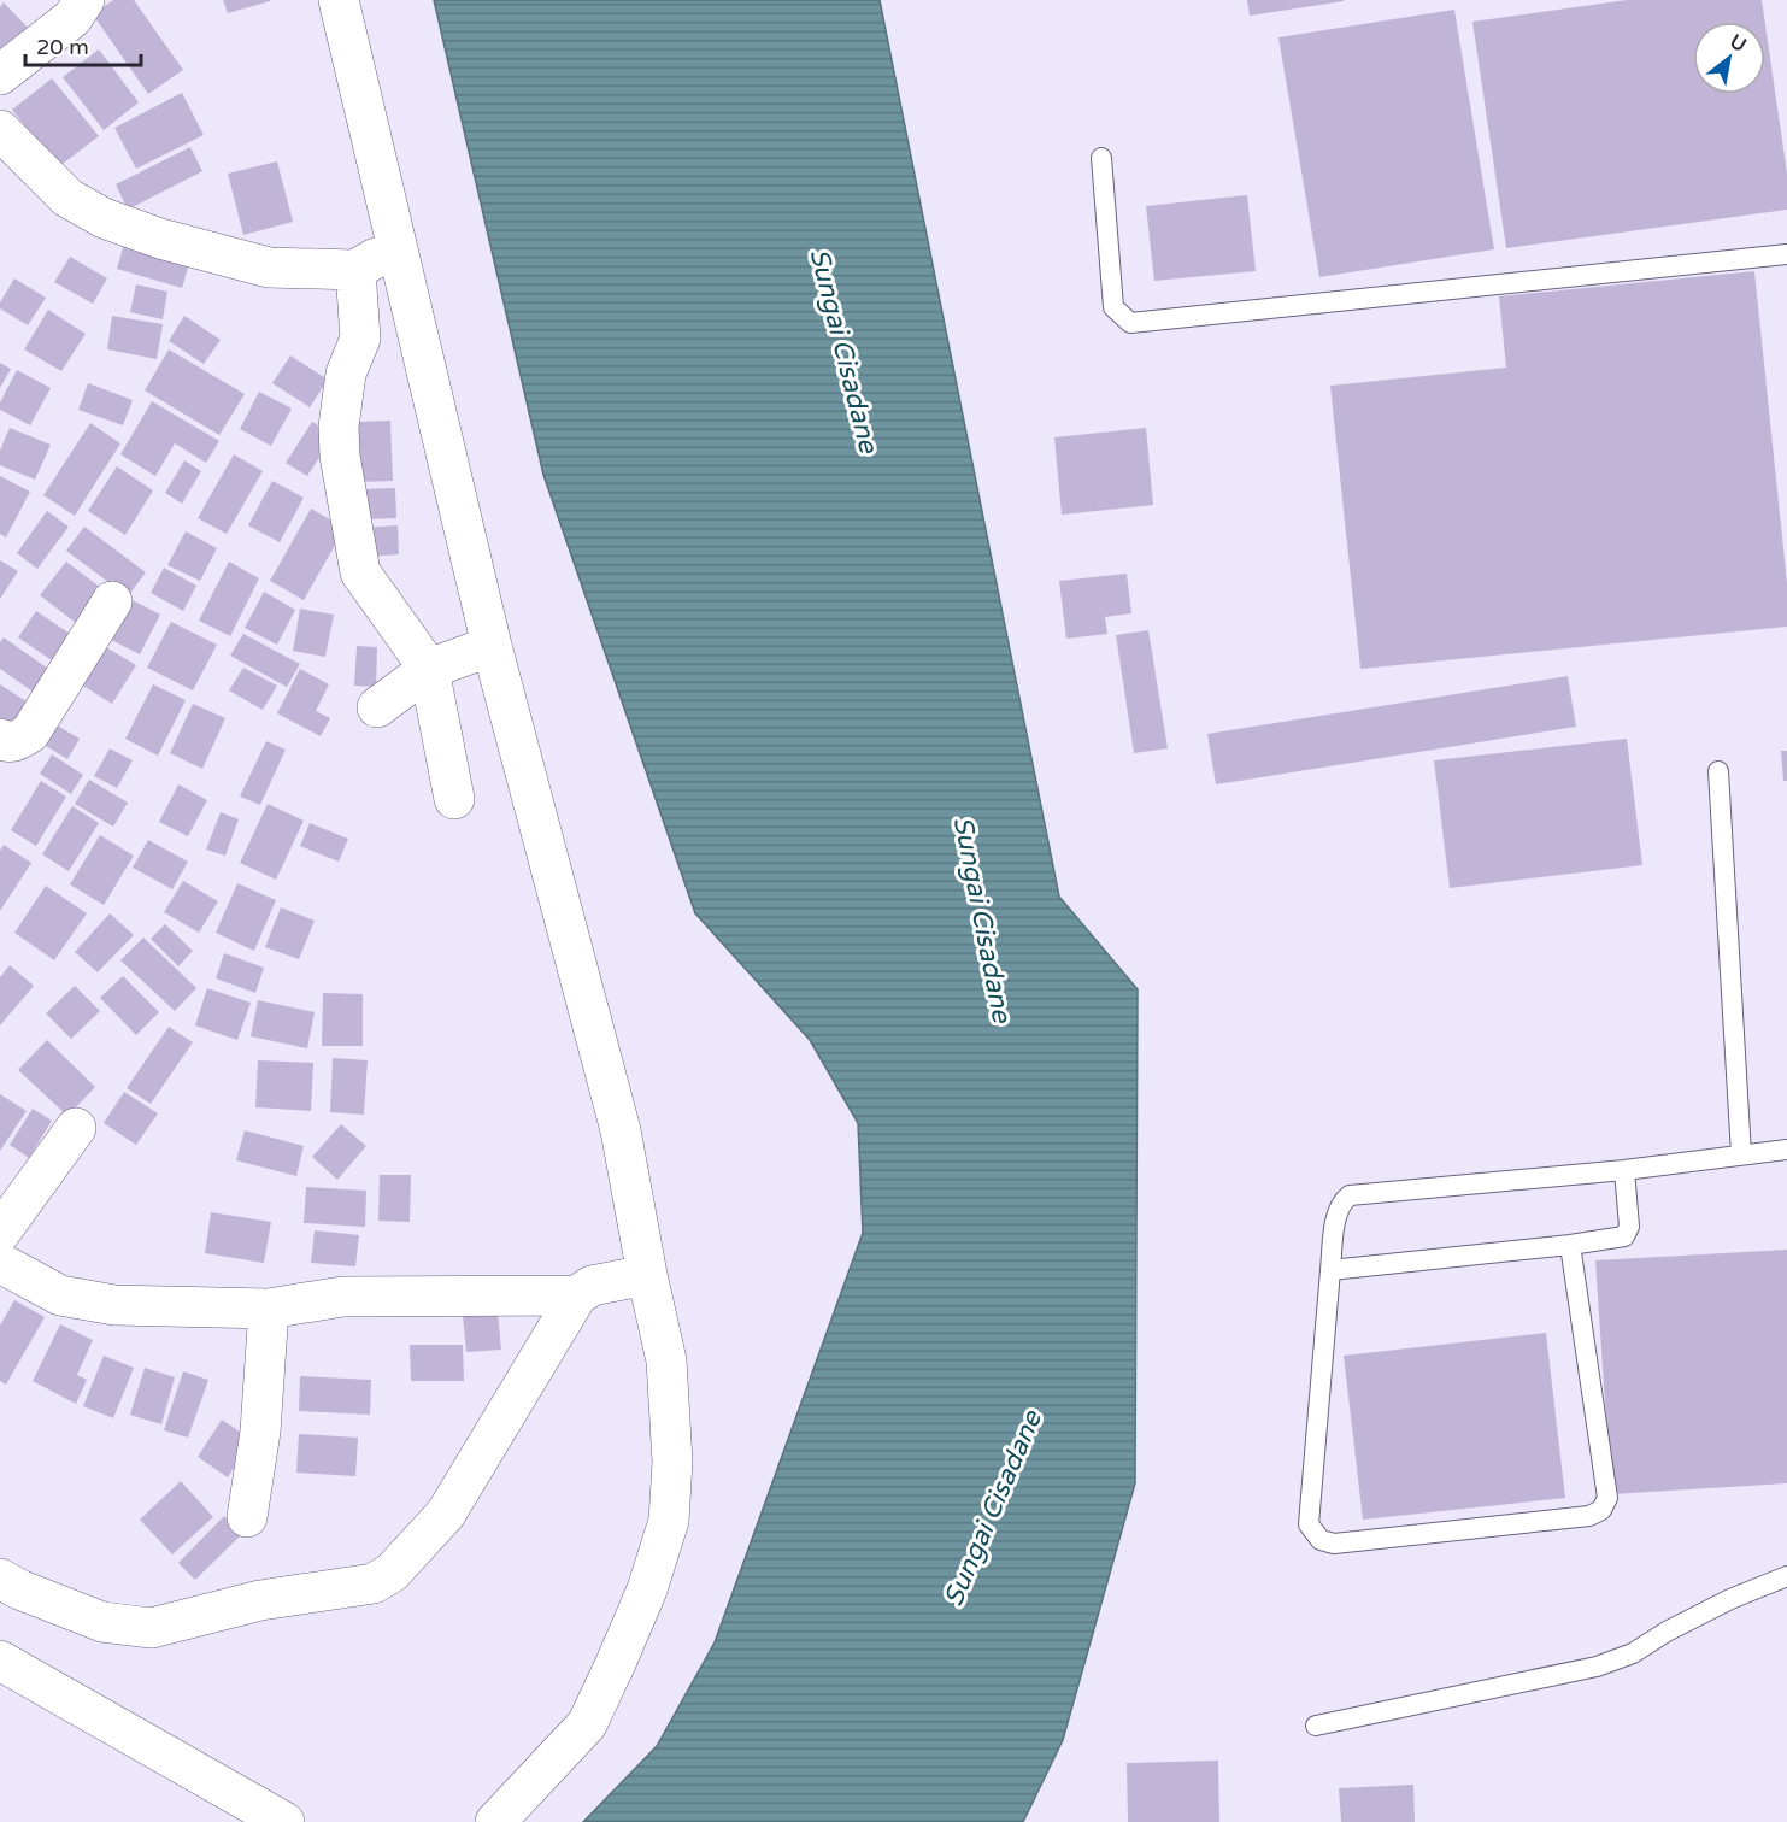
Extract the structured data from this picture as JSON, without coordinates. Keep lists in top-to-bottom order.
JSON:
{
  "water": ["Sungai Cisadane"],
  "scale_bar": "20 m",
  "north": "top right"
}
